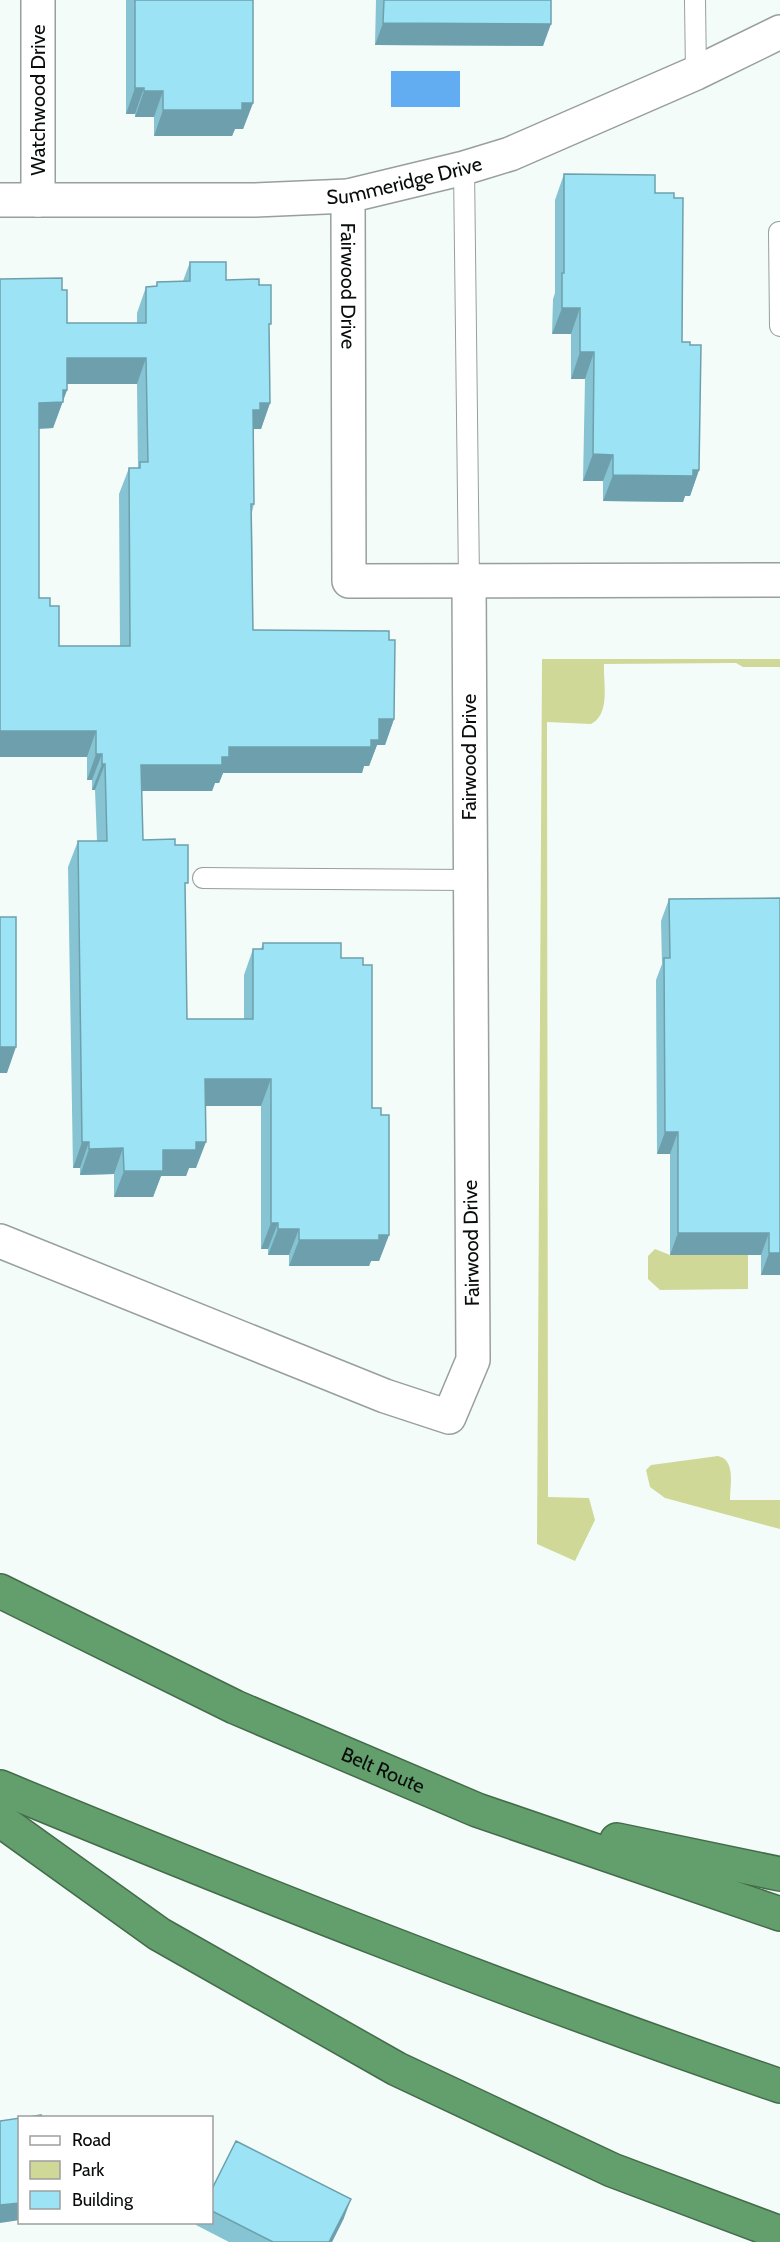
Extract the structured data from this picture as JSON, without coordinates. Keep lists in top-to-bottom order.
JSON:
{
  "streets": {
    "highway": ["Belt Route"],
    "street": ["Watchwood Drive", "Summeridge Drive", "Fairwood Drive"]
  },
  "crossings": [
    ["Watchwood Drive", "Summeridge Drive"],
    ["Summeridge Drive", "Fairwood Drive"]
  ],
  "legend": ["Road", "Park", "Building"]
}
